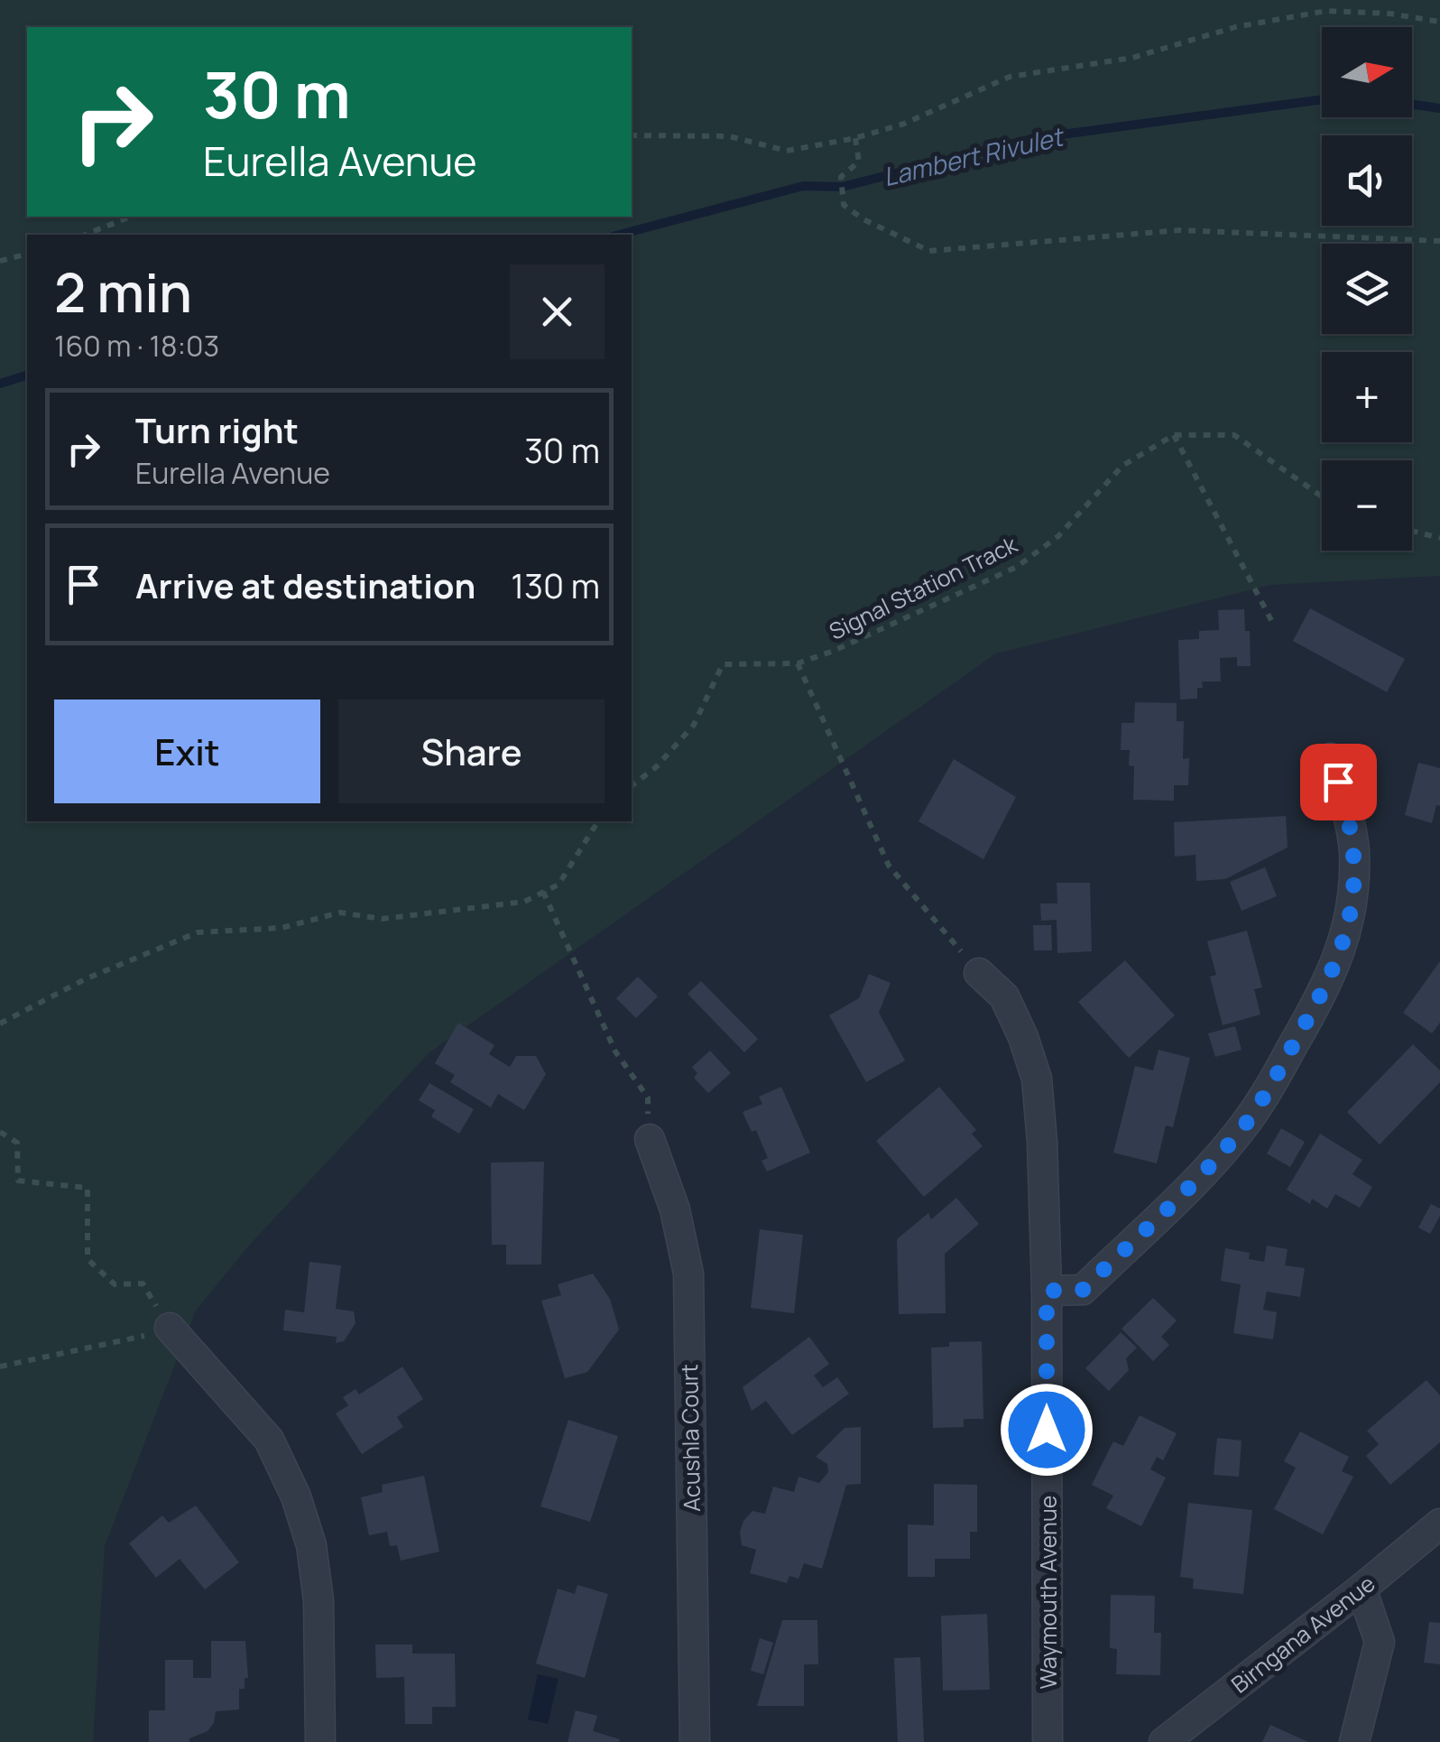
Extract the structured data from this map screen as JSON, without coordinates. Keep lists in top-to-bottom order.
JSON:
{
  "streets": {
    "street": ["Acushla Court", "Waymouth Avenue", "Birngana Avenue"],
    "path": ["Signal Station Track"]
  },
  "water": ["Lambert Rivulet"],
  "north": "right",
  "page": {
    "map_buttons": ["+", "−"],
    "turn": ["30 m", "Eurella Avenue"],
    "heading": ["2 min", "160 m · 18:03"],
    "list": [
      {
        "name": "Turn right",
        "note": "Eurella Avenue",
        "value": "30 m"
      },
      {
        "name": "Arrive at destination",
        "value": "130 m"
      }
    ],
    "buttons": ["Exit", "Share"]
  }
}
